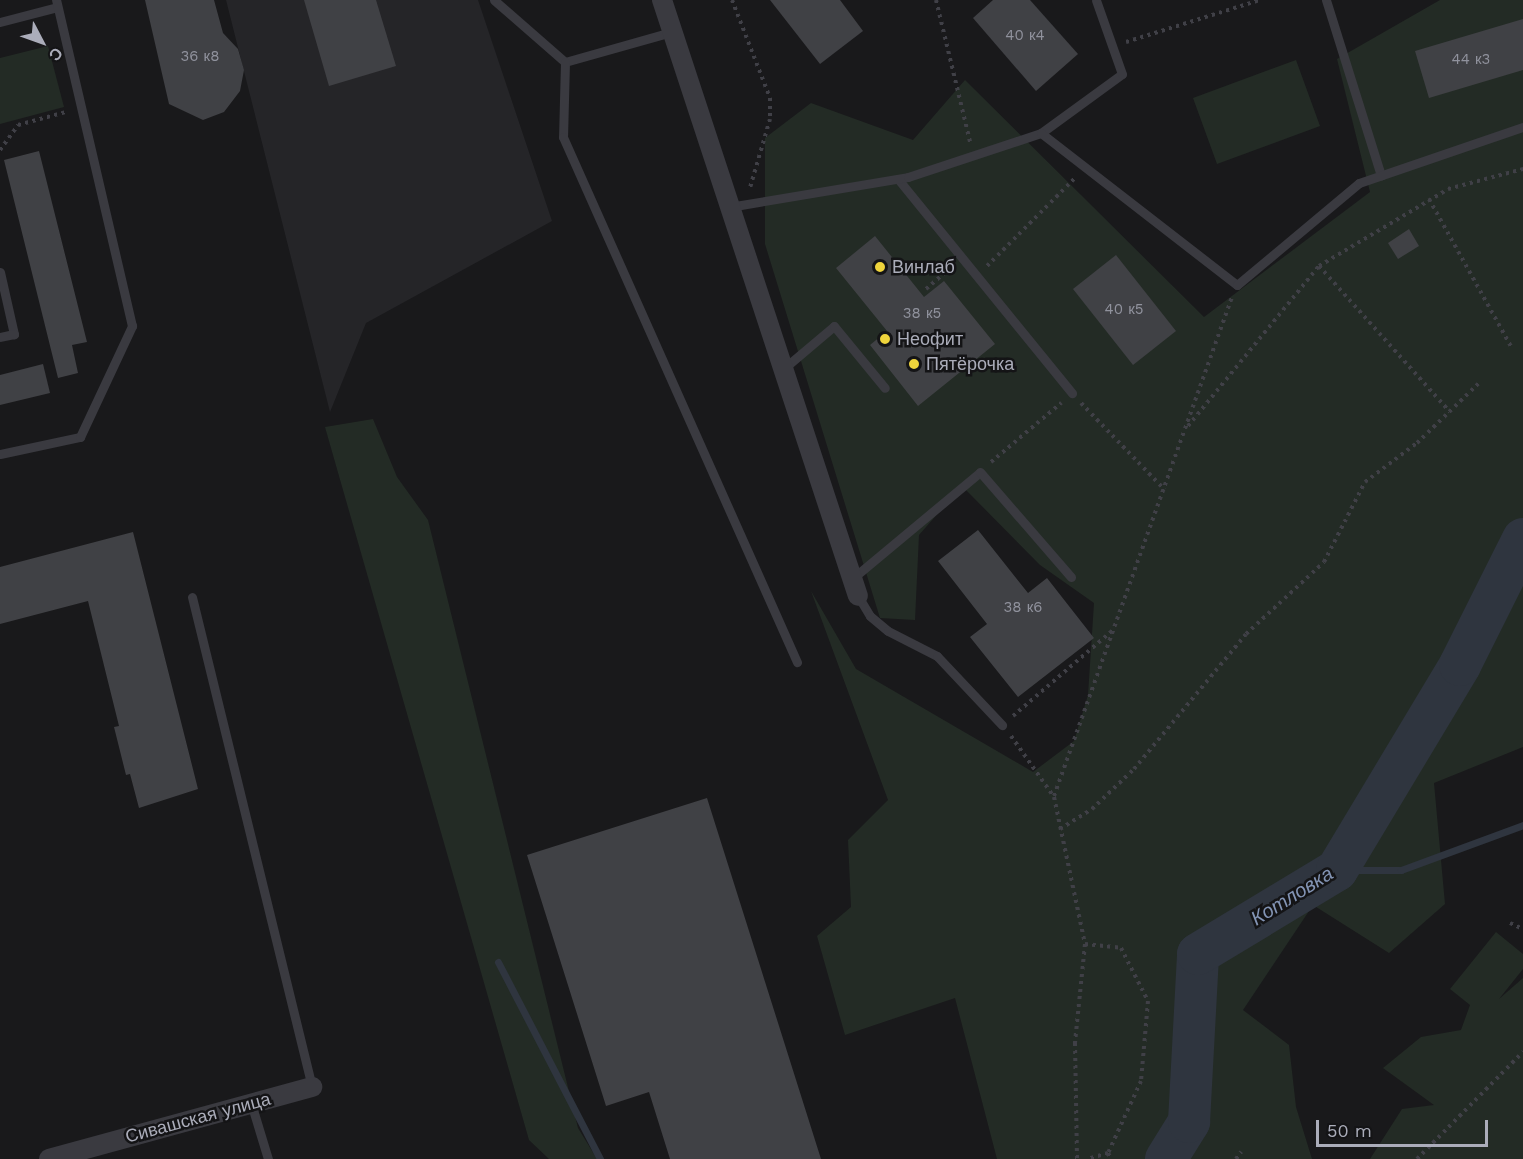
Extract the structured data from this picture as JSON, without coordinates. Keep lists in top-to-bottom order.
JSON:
{
  "streets": {
    "street": ["Сивашская улица"]
  },
  "water": ["Котловка"],
  "places": ["Винлаб", "Неофит", "Пятёрочка"],
  "house_numbers": [
    "40 к4",
    "36 к8",
    "44 к3",
    "40 к5",
    "38 к5",
    "38 к6"
  ],
  "scale_bar": "50 m",
  "north": "bottom right"
}
